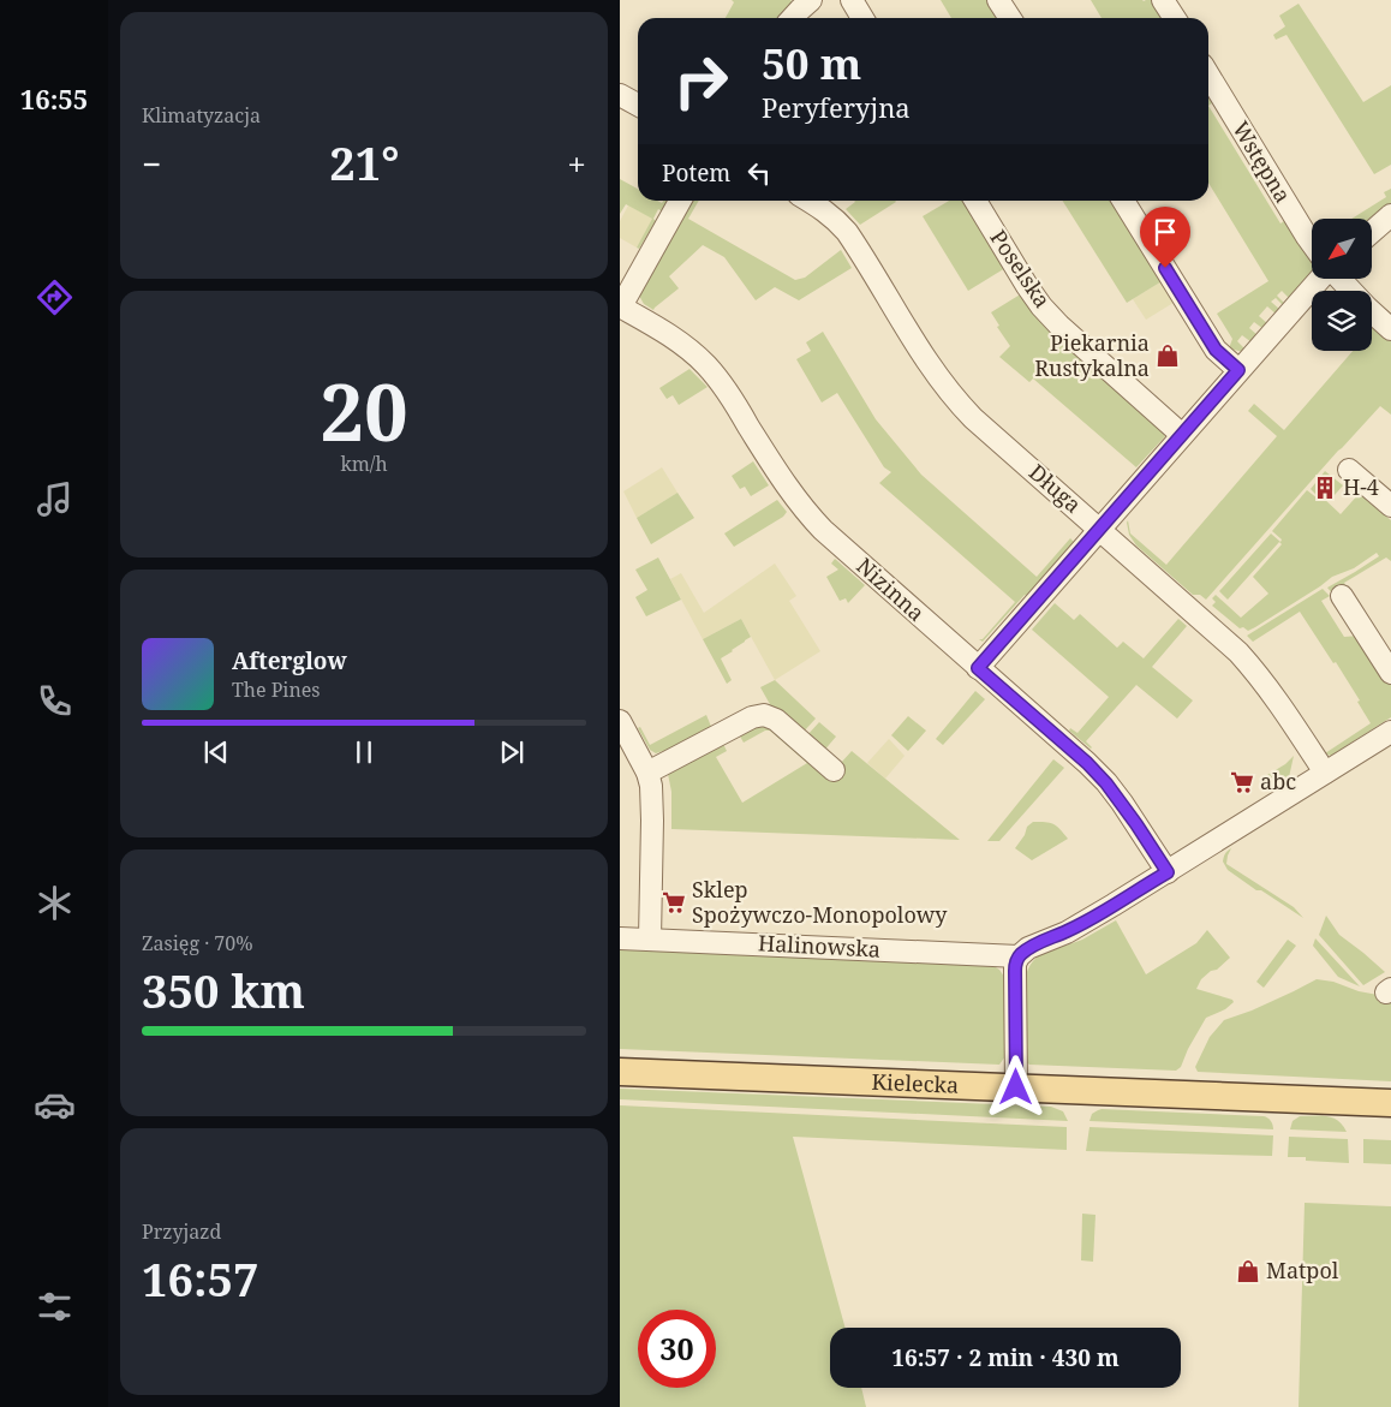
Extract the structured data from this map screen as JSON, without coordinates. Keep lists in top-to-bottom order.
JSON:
{
  "streets": {
    "main road": ["Kielecka"],
    "street": [
      "Wstępna",
      "Poselska",
      "Długa",
      "Nizinna",
      "Halinowska"
    ]
  },
  "places": {
    "shop": ["Piekarnia Rustykalna", "Matpol"],
    "building": ["H-4"],
    "supermarket": ["abc", "Sklep Spożywczo-Monopolowy"]
  },
  "north": "bottom left",
  "page": {
    "tabs": "16:55",
    "tile": [
      "Klimatyzacja",
      ["20", "km/h"],
      ["Zasięg · 70%", "350 km"],
      ["Przyjazd", "16:57"]
    ],
    "turn": ["50 m", "Peryferyjna"],
    "heat": ["−", "21°", "+"],
    "then": "Potem",
    "song": ["Afterglow", "The Pines"],
    "limit": "30",
    "trip": "16:57 · 2 min · 430 m"
  }
}
